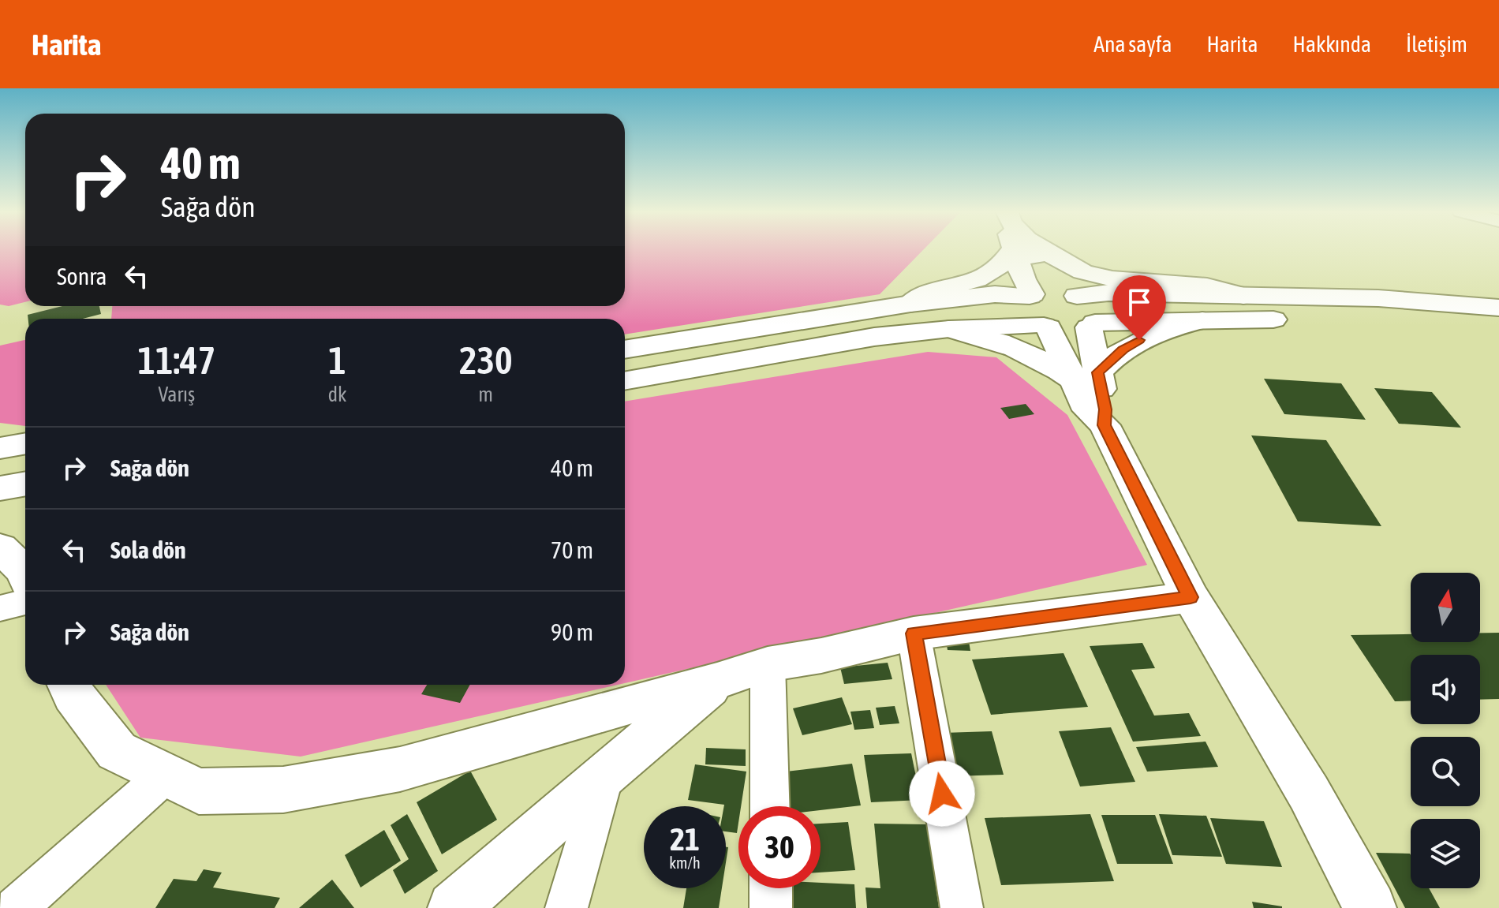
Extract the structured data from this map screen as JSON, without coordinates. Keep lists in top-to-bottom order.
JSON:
{
  "north": "top",
  "page": {
    "header": "Harita",
    "nav": [
      "Ana sayfa",
      "Harita",
      "Hakkında",
      "İletişim"
    ],
    "turn": ["40 m", "Sağa dön"],
    "then": "Sonra",
    "eta": [
      "11:47",
      "Varış",
      "1",
      "dk",
      "230",
      "m"
    ],
    "list": [
      {
        "name": "Sağa dön",
        "value": "40 m"
      },
      {
        "name": "Sola dön",
        "value": "70 m"
      },
      {
        "name": "Sağa dön",
        "value": "90 m"
      }
    ],
    "speed": "21 km/h",
    "limit": "30"
  }
}
